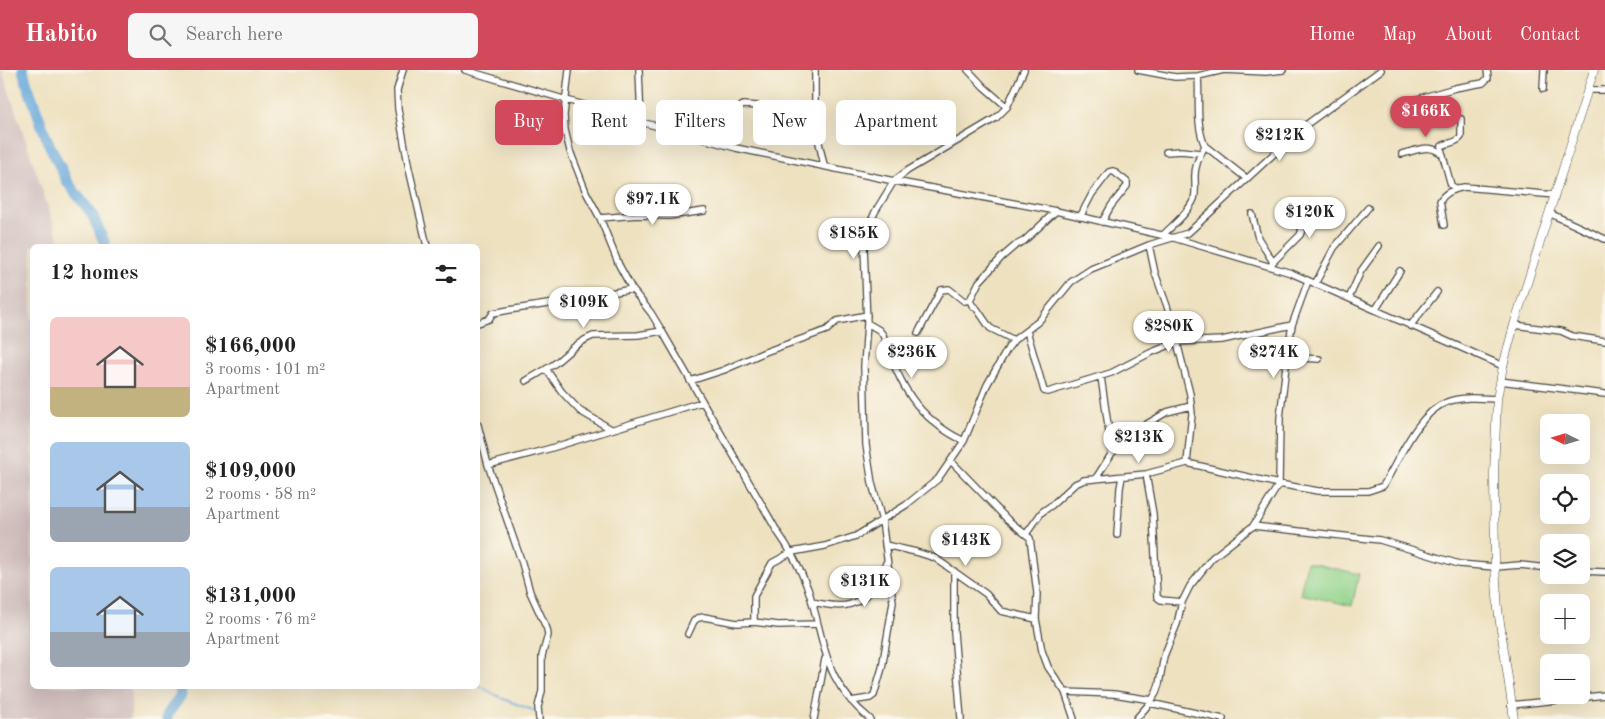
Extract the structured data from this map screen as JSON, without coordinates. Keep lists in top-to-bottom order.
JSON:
{
  "north": "left",
  "page": {
    "header": "Habito",
    "search": "Search here",
    "nav": [
      "Home",
      "Map",
      "About",
      "Contact"
    ],
    "price": [
      "$166K",
      "$212K",
      "$97.1K",
      "$120K",
      "$185K",
      "$109K",
      "$280K",
      "$236K",
      "$274K",
      "$213K",
      "$143K",
      "$131K"
    ],
    "chip": [
      "Buy",
      "Rent",
      "Filters",
      "New",
      "Apartment"
    ],
    "heading": "12 homes",
    "list": [
      {
        "name": "$166,000",
        "note": "3 rooms · 101 m² · Apartment"
      },
      {
        "name": "$109,000",
        "note": "2 rooms · 58 m² · Apartment"
      },
      {
        "name": "$131,000",
        "note": "2 rooms · 76 m² · Apartment"
      }
    ],
    "map_buttons": ["+", "−"]
  }
}
